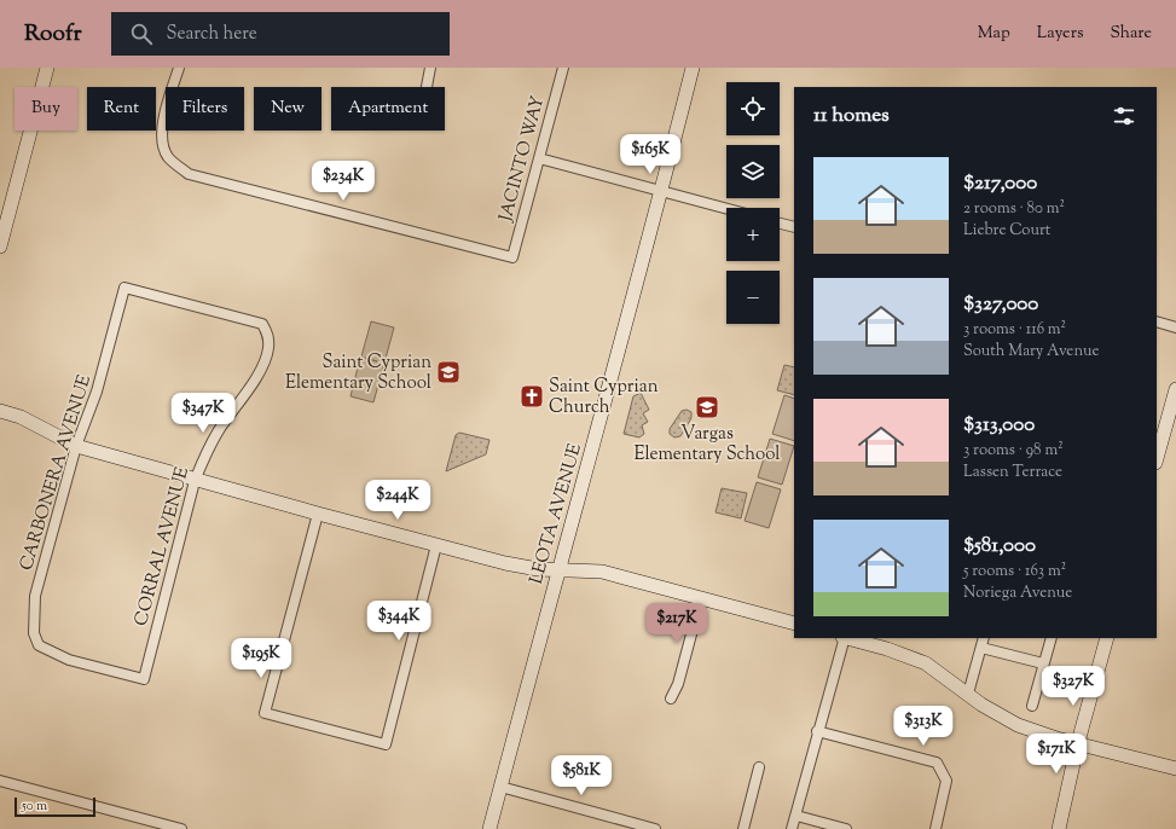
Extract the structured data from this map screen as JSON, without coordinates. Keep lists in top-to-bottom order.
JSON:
{
  "streets": {
    "street": [
      "JACINTO WAY",
      "CARBONERA AVENUE",
      "LEOTA AVENUE",
      "CORRAL AVENUE"
    ]
  },
  "crossings": [
    ["CARBONERA AVENUE", "CORRAL AVENUE"]
  ],
  "places": {
    "school or university": ["Saint Cyprian Elementary School", "Vargas Elementary School"],
    "church": ["Saint Cyprian Church"]
  },
  "scale_bar": "50 m",
  "page": {
    "header": "Roofr",
    "search": "Search here",
    "nav": ["Map", "Layers", "Share"],
    "map_buttons": ["+", "−"],
    "chip": [
      "Buy",
      "Rent",
      "Filters",
      "New",
      "Apartment"
    ],
    "heading": "11 homes",
    "price": [
      "$165K",
      "$234K",
      "$347K",
      "$244K",
      "$344K",
      "$217K",
      "$195K",
      "$327K",
      "$313K",
      "$171K",
      "$581K"
    ],
    "list": [
      {
        "name": "$217,000",
        "note": "2 rooms · 80 m² · Liebre Court"
      },
      {
        "name": "$327,000",
        "note": "3 rooms · 116 m² · South Mary Avenue"
      },
      {
        "name": "$313,000",
        "note": "3 rooms · 98 m² · Lassen Terrace"
      },
      {
        "name": "$581,000",
        "note": "5 rooms · 163 m² · Noriega Avenue"
      }
    ],
    "scale": "50 m"
  }
}
